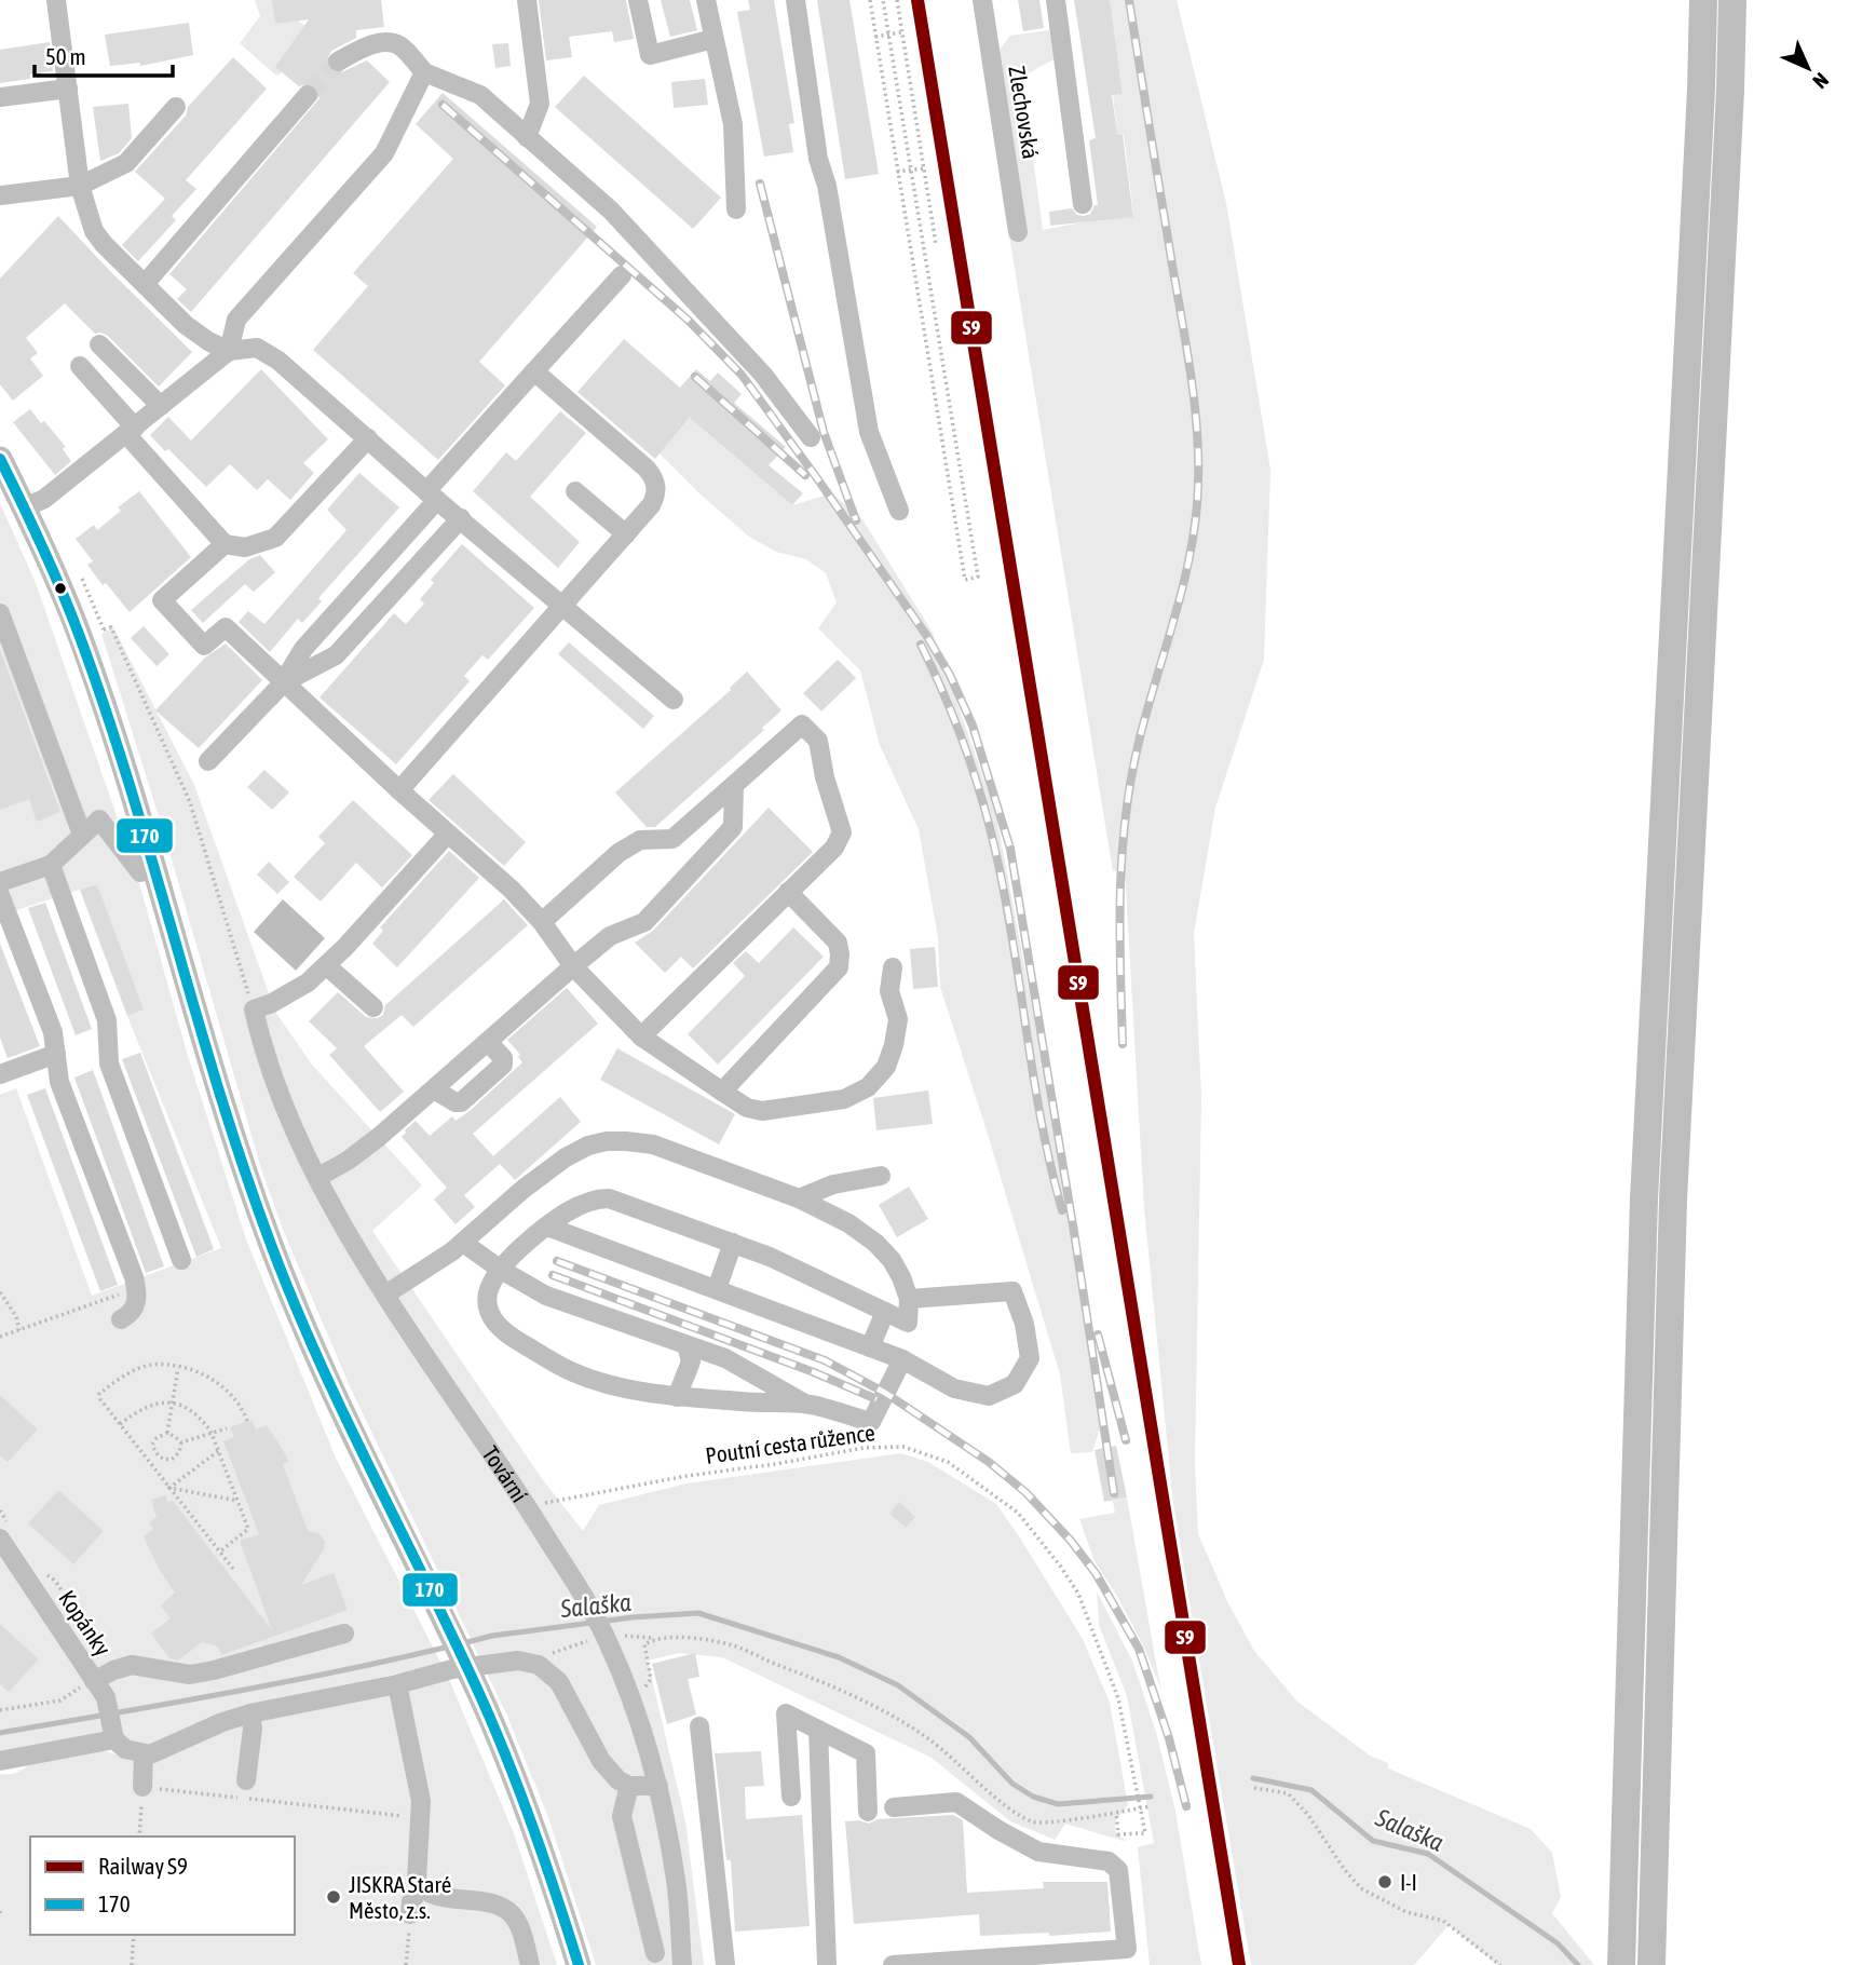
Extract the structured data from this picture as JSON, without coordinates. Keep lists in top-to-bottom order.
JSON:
{
  "streets": {
    "street": ["Zlechovská", "Tovární", "Kopánky"],
    "path": ["Poutní cesta růžence"]
  },
  "crossings": [
    ["Poutní cesta růžence", "Tovární"]
  ],
  "water": ["Salaška"],
  "places": ["I-I", "JISKRA Staré Město, z.s."],
  "lines": ["rail line S9", "transit line 170"],
  "legend": ["Railway S9", "170"],
  "scale_bar": "50 m",
  "north": "bottom right"
}
